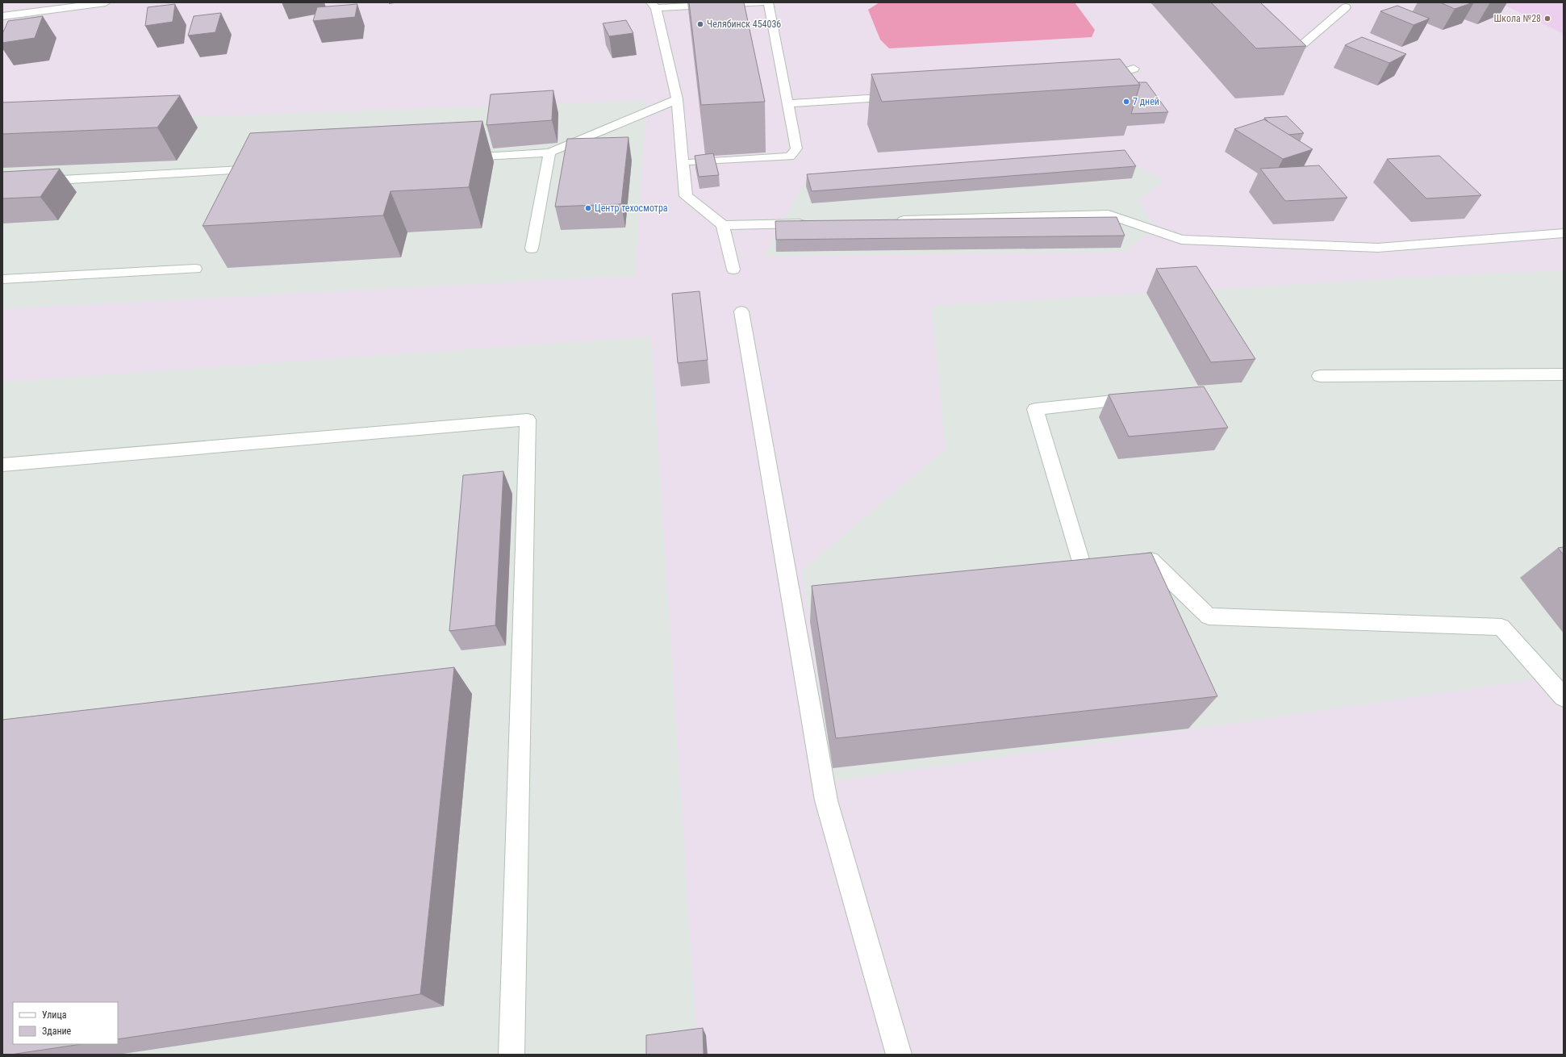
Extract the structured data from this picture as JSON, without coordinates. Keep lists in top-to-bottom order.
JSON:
{
  "places": [
    "Школа №28",
    "Челябинск 454036",
    "7 дней",
    "Центр техосмотра"
  ],
  "legend": ["Улица", "Здание"]
}
